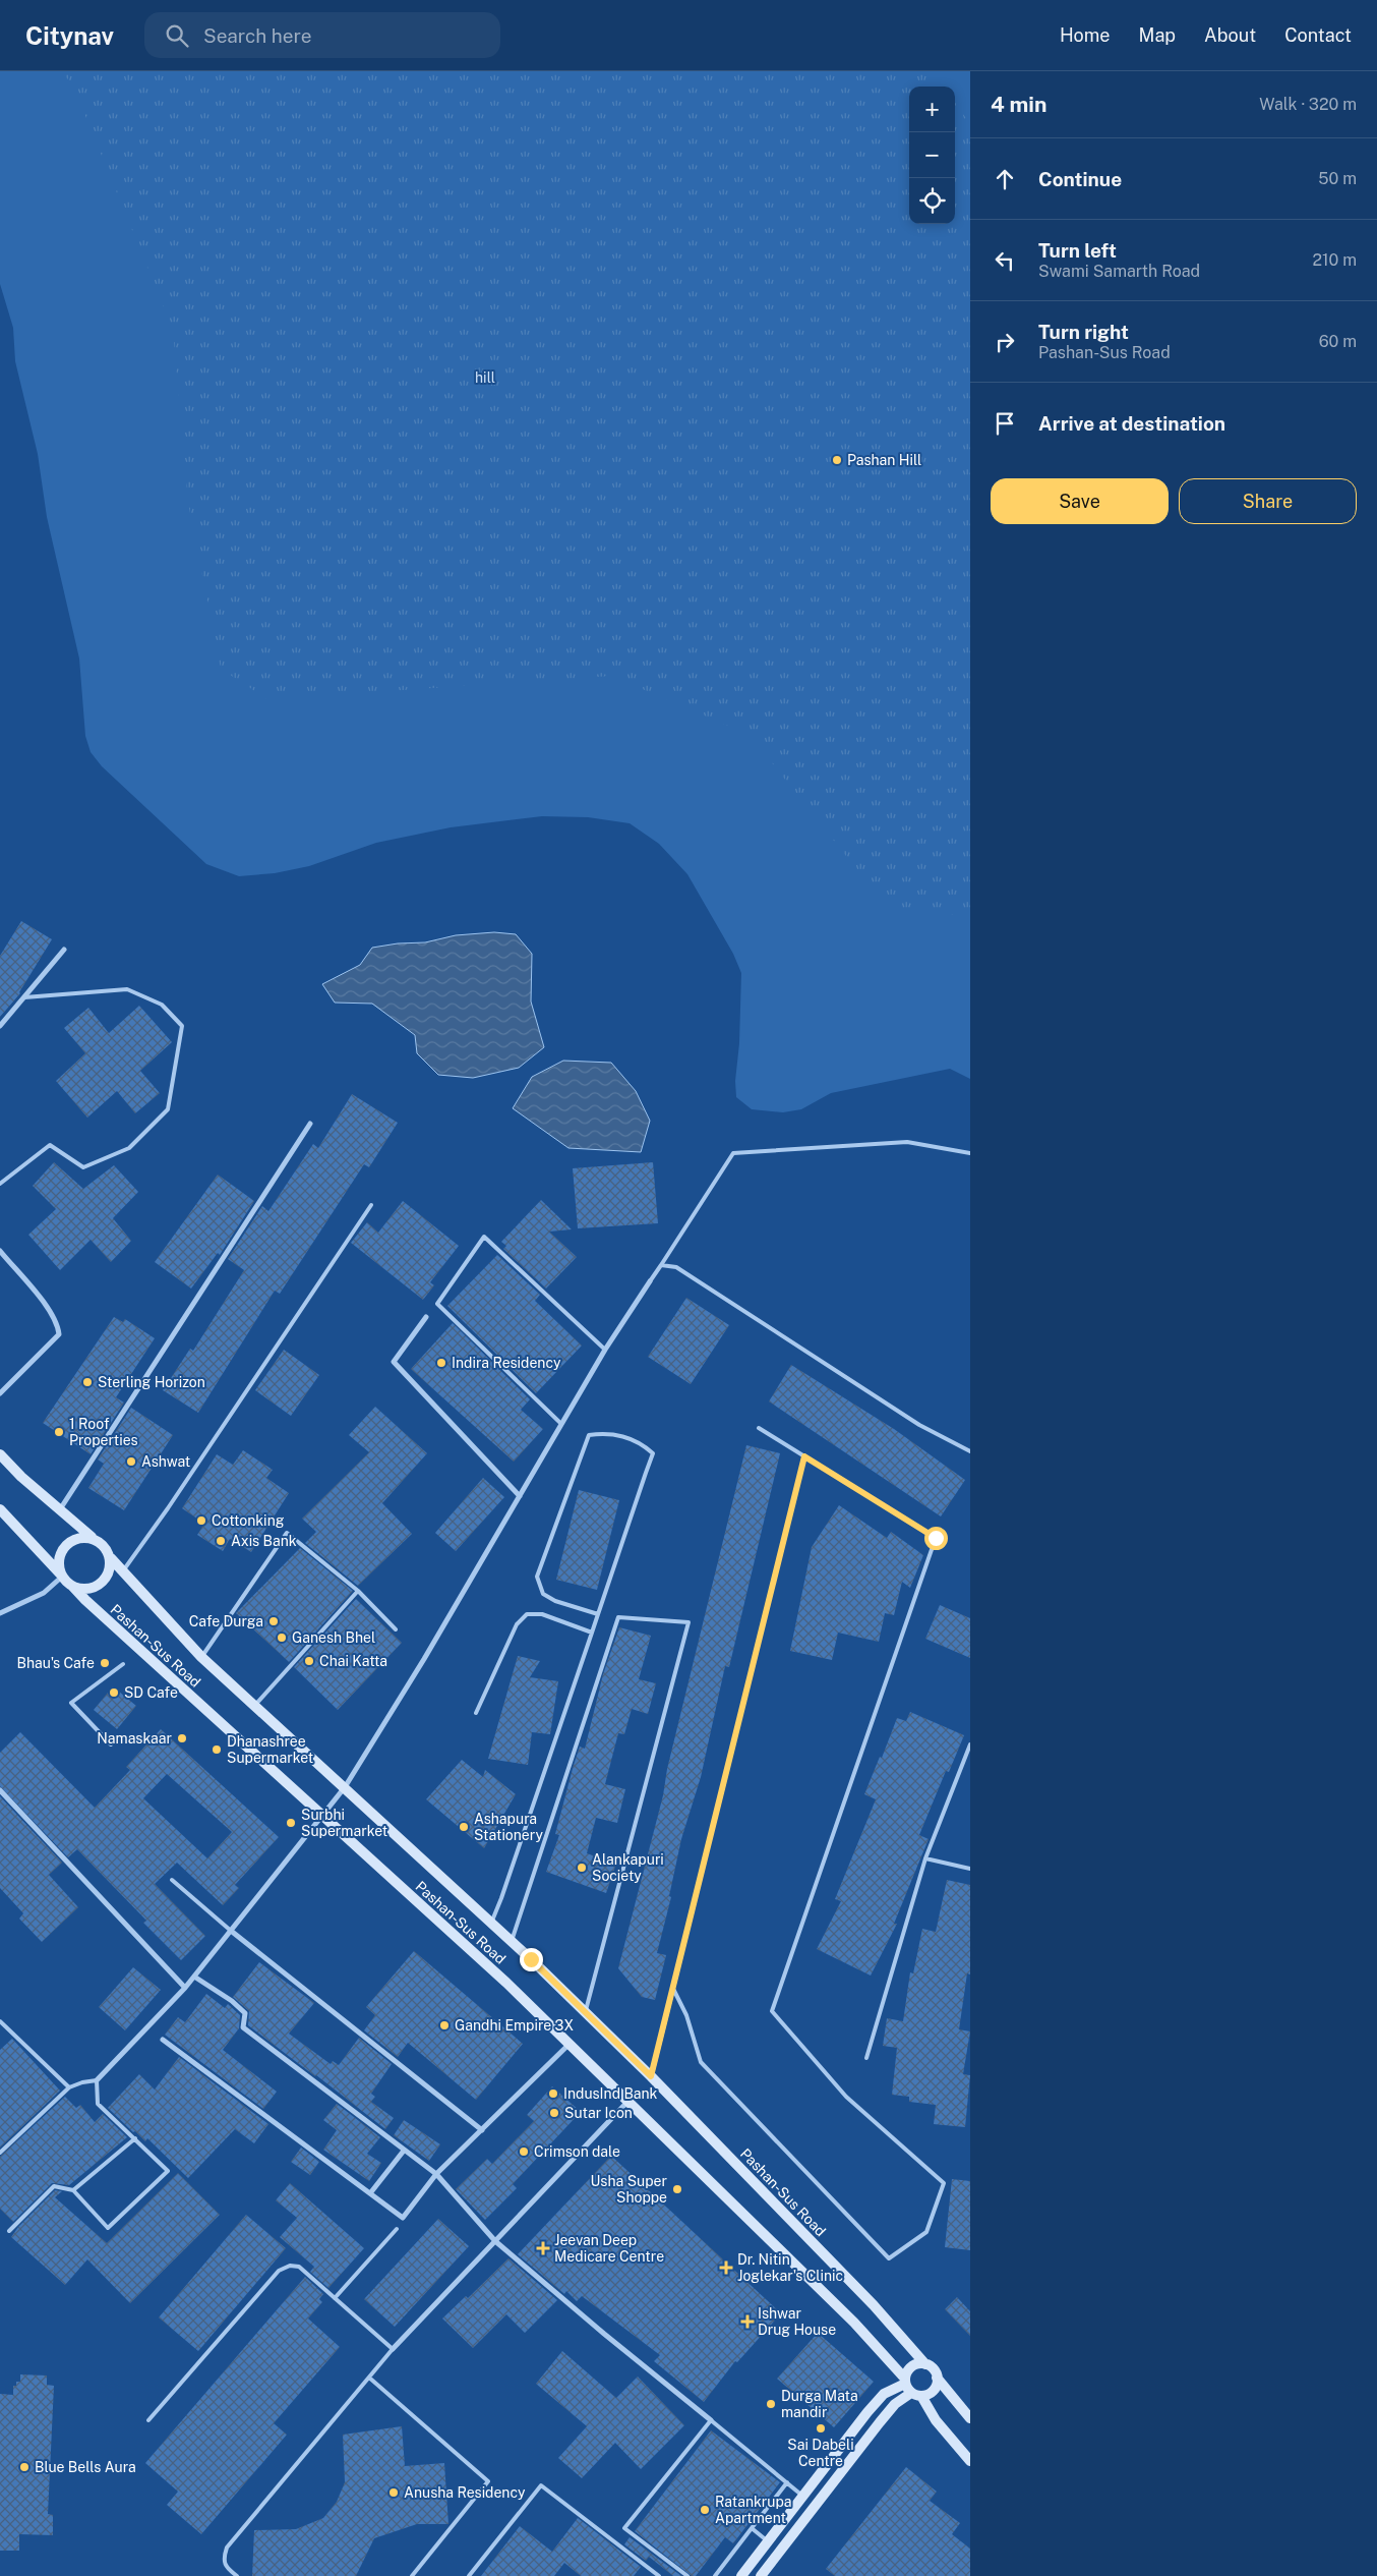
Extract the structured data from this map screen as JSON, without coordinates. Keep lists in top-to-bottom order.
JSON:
{
  "streets": {
    "main road": ["Pashan-Sus Road"]
  },
  "parks": ["hill"],
  "places": {
    "other": [
      "Pashan Hill",
      "Indira Residency",
      "Sterling Horizon",
      "1 Roof Properties",
      "Ashwat",
      "Cottonking",
      "Axis Bank",
      "Cafe Durga",
      "Ganesh Bhel",
      "Chai Katta",
      "Bhau's Cafe",
      "SD Cafe",
      "Namaskaar",
      "Dhanashree Supermarket",
      "Surbhi Supermarket",
      "Ashapura Stationery",
      "Alankapuri Society",
      "Gandhi Empire 3X",
      "IndusInd Bank",
      "Sutar Icon",
      "Crimson dale",
      "Usha Super Shoppe",
      "Durga Mata mandir",
      "Sai Dabeli Centre",
      "Blue Bells Aura",
      "Anusha Residency",
      "Ratankrupa Apartment"
    ],
    "health": ["Jeevan Deep Medicare Centre", "Dr. Nitin Joglekar's Clinic", "Ishwar Drug House"]
  },
  "page": {
    "header": "Citynav",
    "search": "Search here",
    "nav": [
      "Home",
      "Map",
      "About",
      "Contact"
    ],
    "heading": ["4 min", "Walk · 320 m"],
    "map_buttons": ["+", "−"],
    "list": [
      ["Continue", "50 m"],
      ["Turn left", "Swami Samarth Road", "210 m"],
      ["Turn right", "Pashan-Sus Road", "60 m"],
      "Arrive at destination"
    ],
    "buttons": ["Save", "Share"]
  }
}
